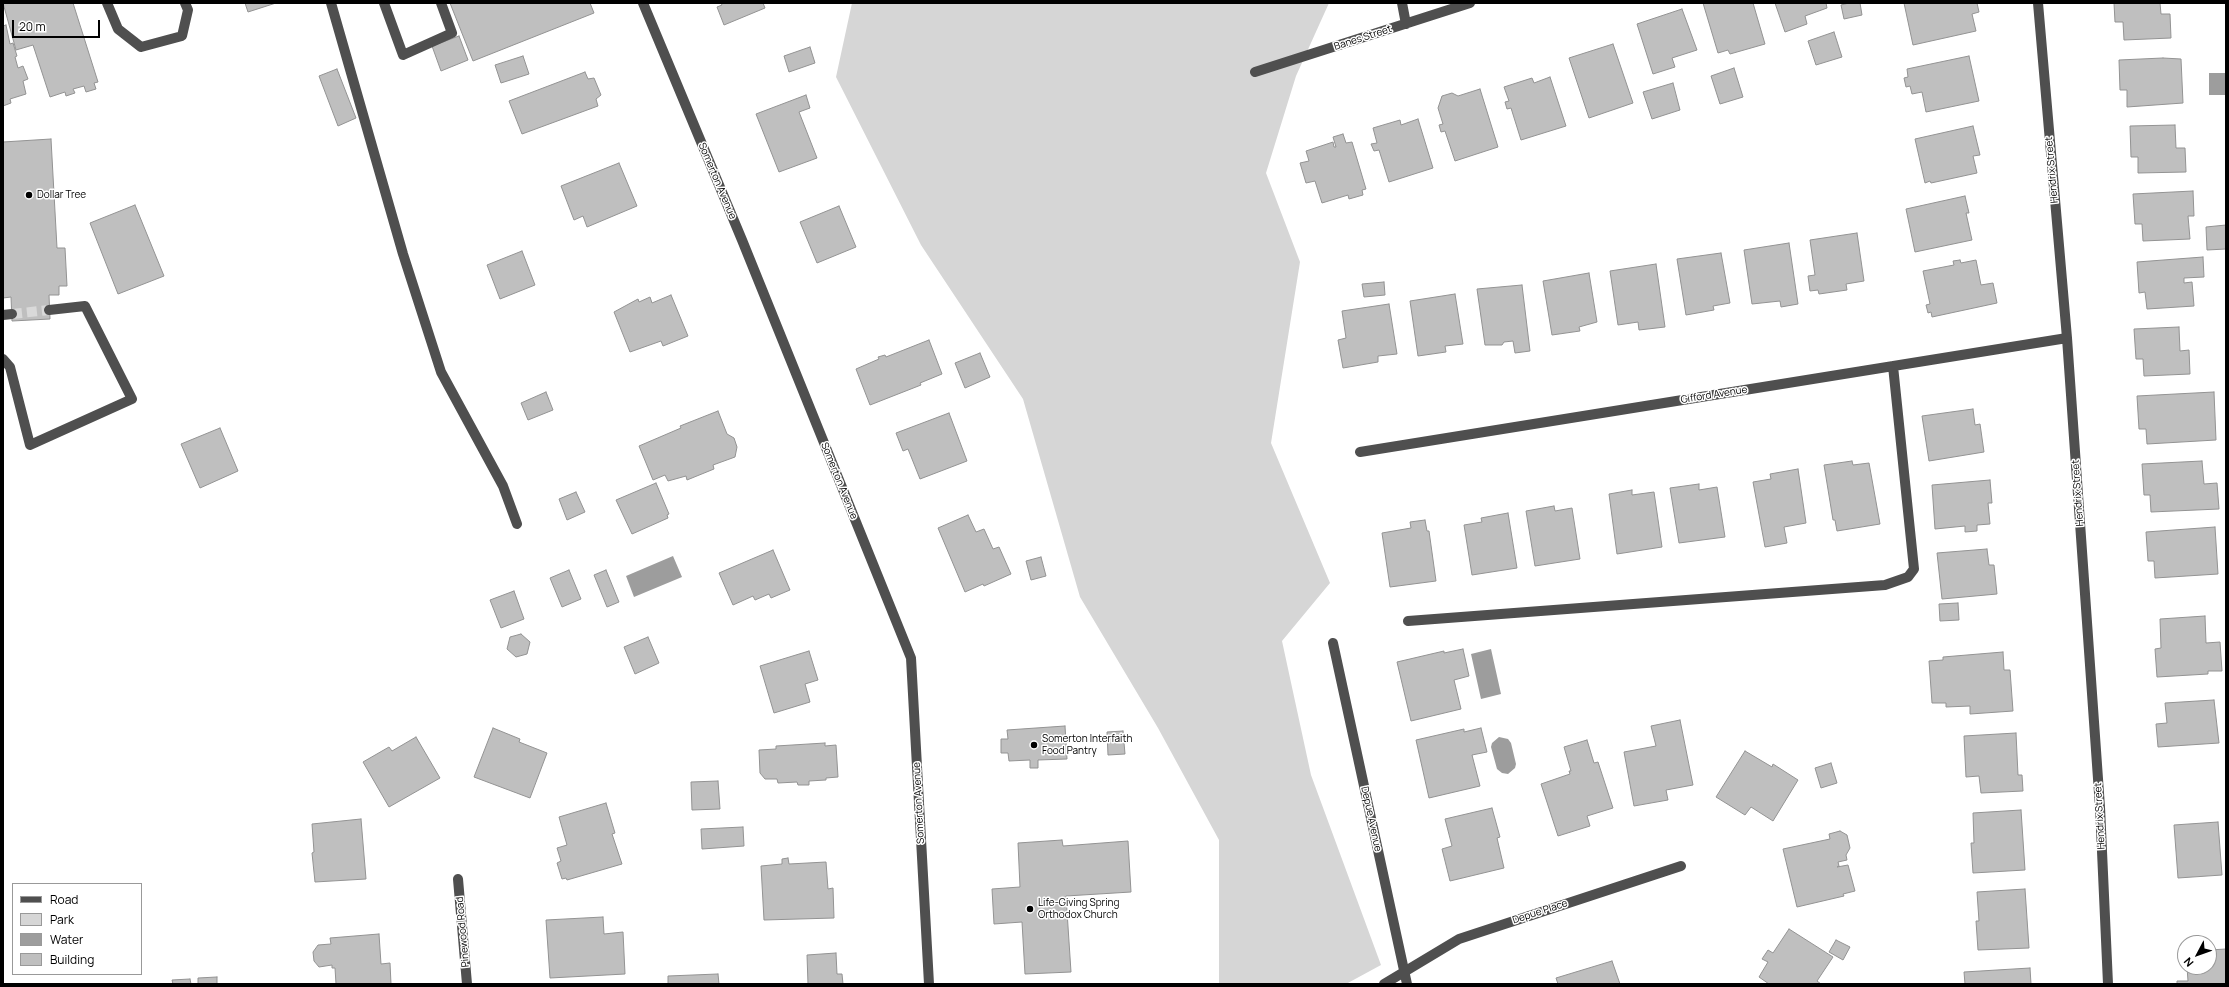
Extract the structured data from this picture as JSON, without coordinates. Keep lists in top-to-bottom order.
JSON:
{
  "streets": {
    "street": [
      "Banes Street",
      "Hendrix Street",
      "Somerton Avenue",
      "Gifford Avenue",
      "Depue Avenue",
      "Depue Place",
      "Pinewood Road"
    ]
  },
  "crossings": [
    ["Hendrix Street", "Gifford Avenue"],
    ["Depue Avenue", "Depue Place"]
  ],
  "places": ["Dollar Tree", "Somerton Interfaith Food Pantry", "Life-Giving Spring Orthodox Church"],
  "legend": [
    "Road",
    "Park",
    "Water",
    "Building"
  ],
  "scale_bar": "20 m",
  "north": "bottom left"
}
